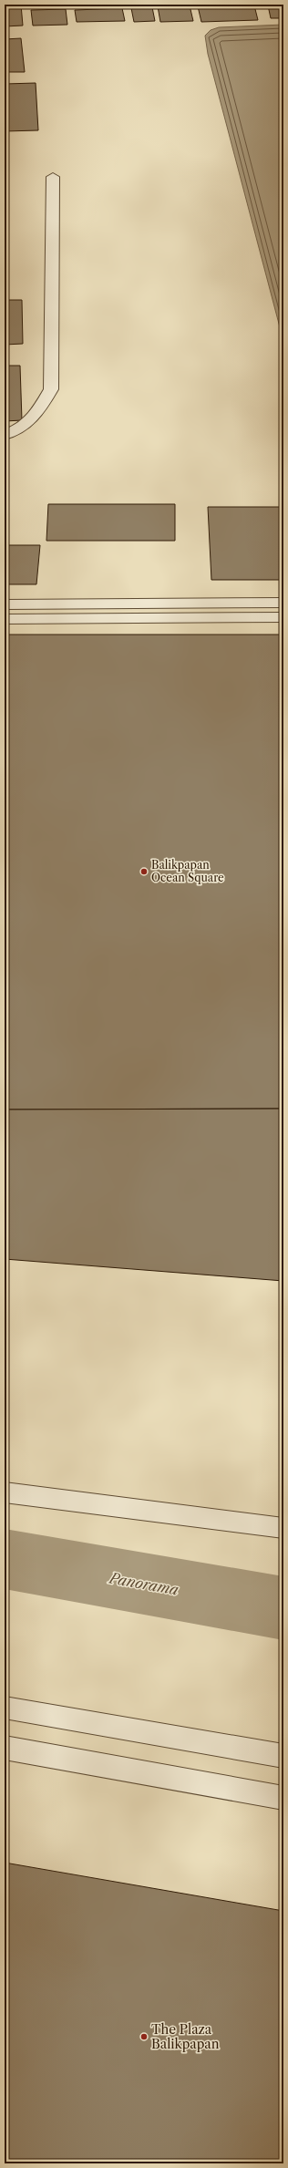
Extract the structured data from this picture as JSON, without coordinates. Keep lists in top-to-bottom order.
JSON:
{
  "water": ["Panorama"],
  "places": ["Balikpapan Ocean Square", "The Plaza Balikpapan"]
}
